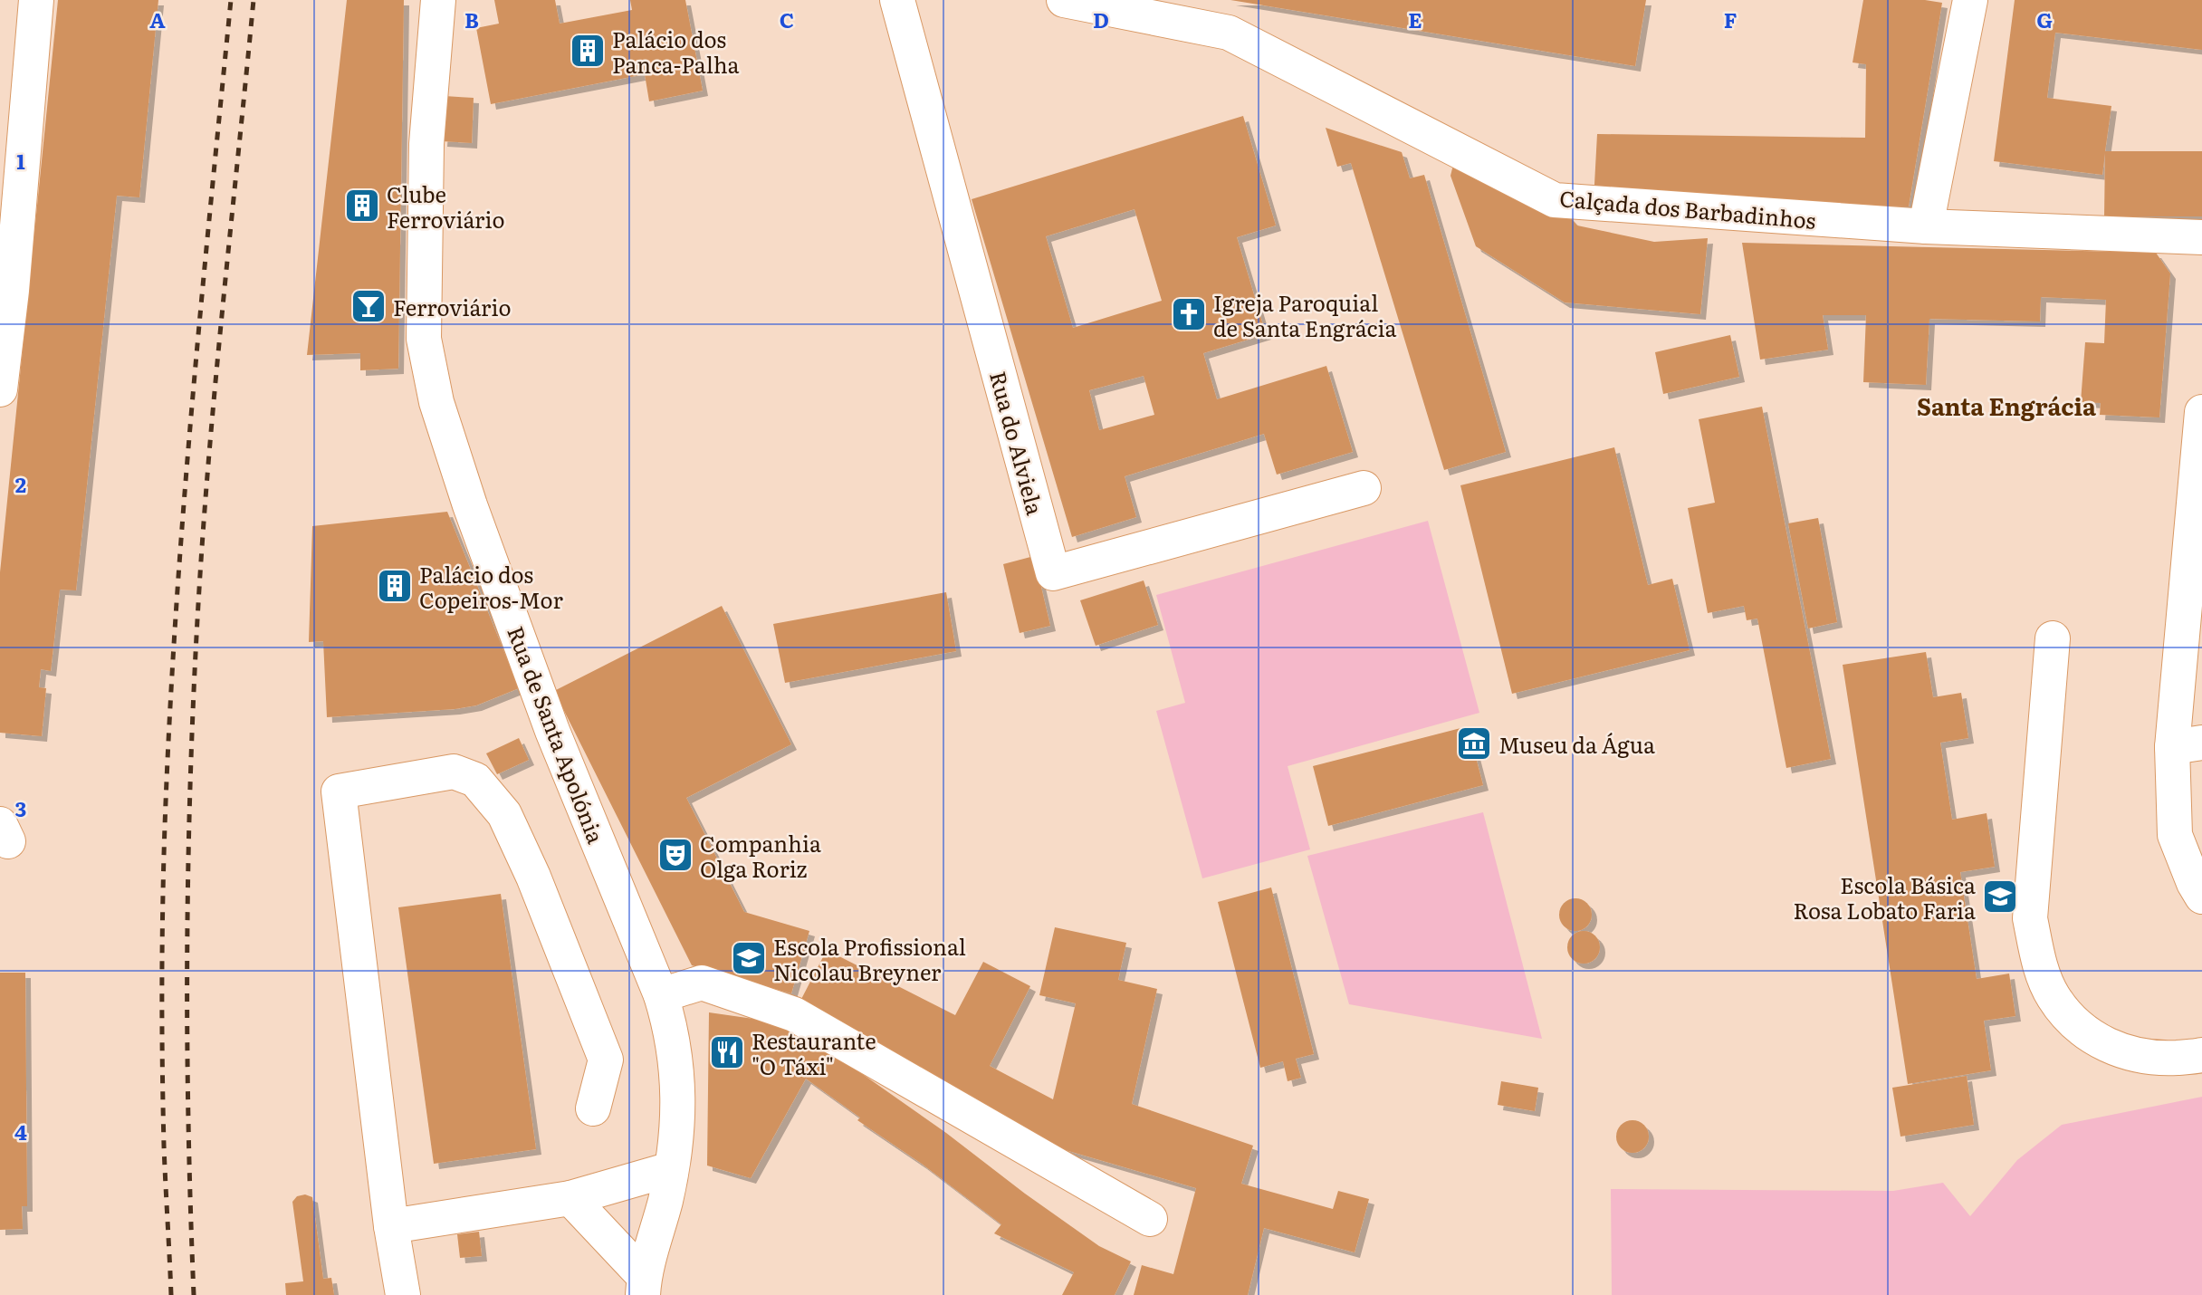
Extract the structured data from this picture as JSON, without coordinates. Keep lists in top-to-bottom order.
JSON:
{
  "streets": {
    "street": ["Calçada dos Barbadinhos", "Rua do Alviela", "Rua de Santa Apolónia"]
  },
  "districts": ["Santa Engrácia"],
  "places": {
    "building": ["Palácio dos Panca-Palha", "Clube Ferroviário", "Palácio dos Copeiros-Mor"],
    "bar": ["Ferroviário"],
    "church": ["Igreja Paroquial de Santa Engrácia"],
    "museum": ["Museu da Água"],
    "theatre": ["Companhia Olga Roriz"],
    "school or university": ["Escola Básica Rosa Lobato Faria", "Escola Profissional Nicolau Breyner"],
    "restaurant": ["Restaurante \"O Táxi\""]
  },
  "grid": {
    "columns": [
      "A",
      "B",
      "C",
      "D",
      "E",
      "F",
      "G"
    ],
    "rows": [
      "1",
      "2",
      "3",
      "4"
    ]
  }
}
